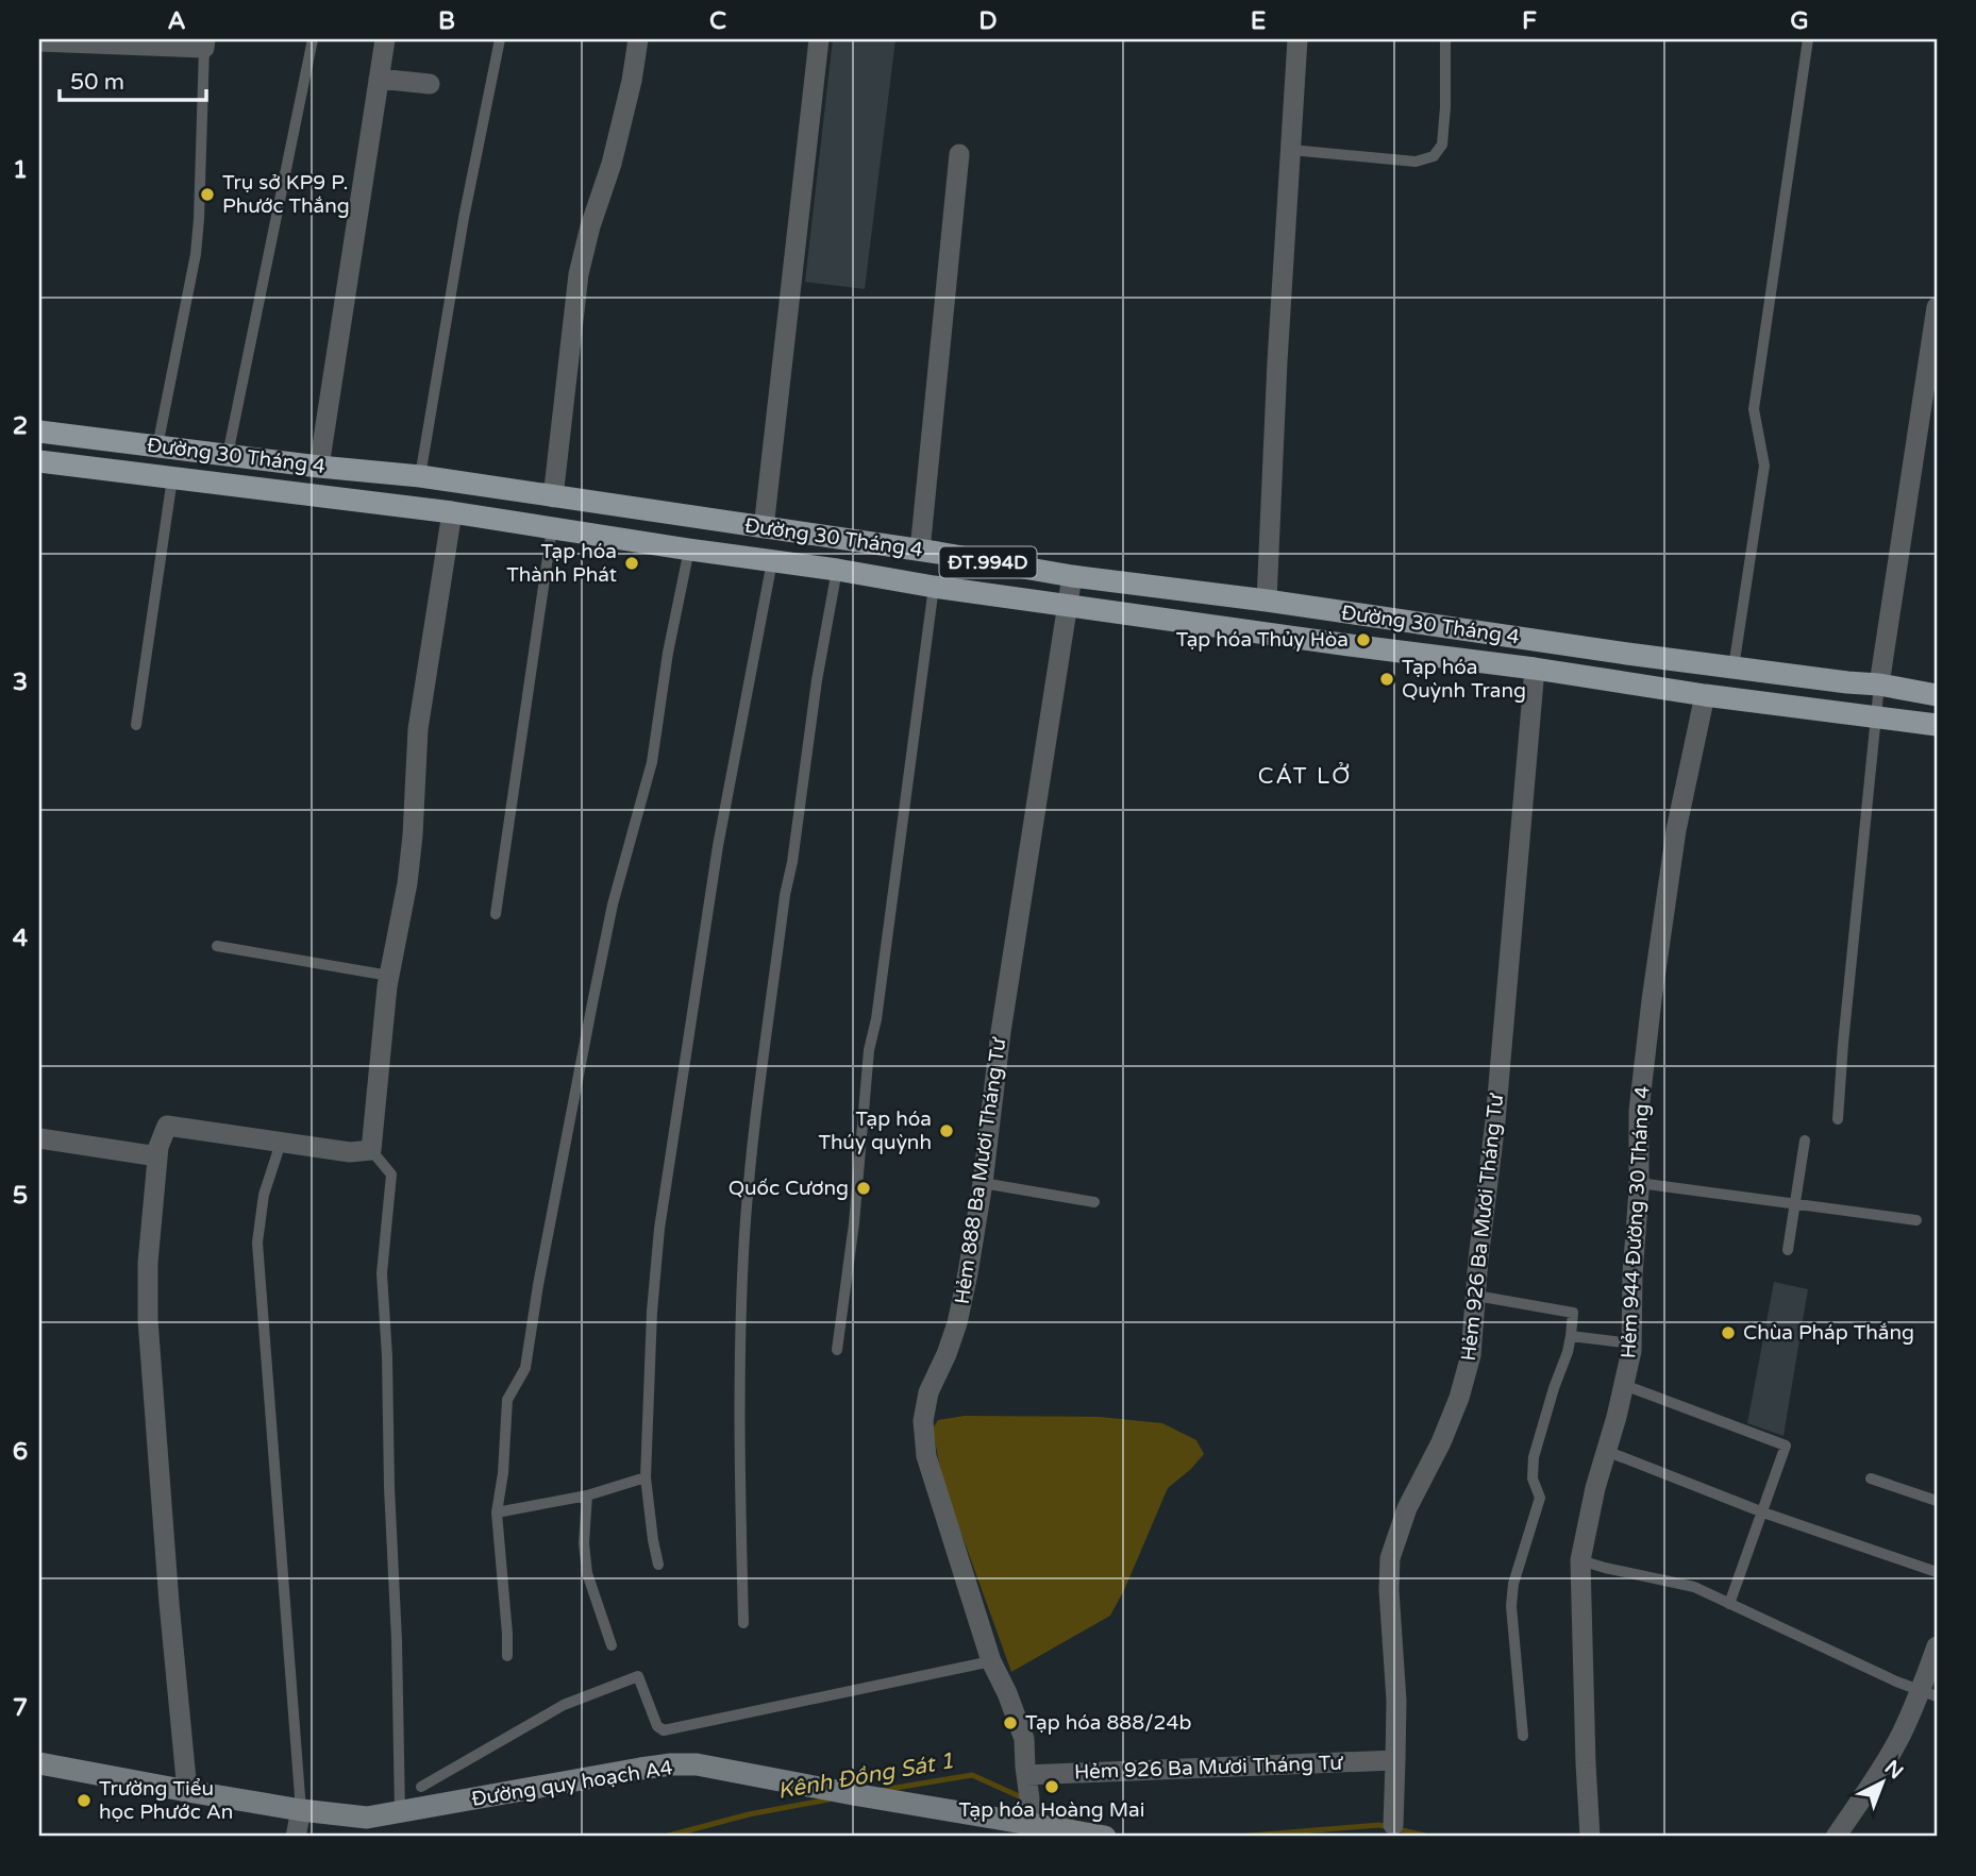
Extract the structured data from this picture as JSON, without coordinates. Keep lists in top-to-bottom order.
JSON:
{
  "streets": {
    "main road": ["Đường 30 Tháng 4", "ĐT.994D"],
    "street": [
      "Hẻm 888 Ba Mươi Tháng Tư",
      "Hẻm 944 Đường 30 Tháng 4",
      "Hẻm 926 Ba Mươi Tháng Tư",
      "Đường quy hoạch A4"
    ]
  },
  "crossings": [
    ["Đường 30 Tháng 4", "Hẻm 888 Ba Mươi Tháng Tư"],
    ["Đường 30 Tháng 4", "Hẻm 944 Đường 30 Tháng 4"],
    ["Đường 30 Tháng 4", "Hẻm 926 Ba Mươi Tháng Tư"],
    ["Hẻm 888 Ba Mươi Tháng Tư", "Hẻm 926 Ba Mươi Tháng Tư"],
    ["Hẻm 888 Ba Mươi Tháng Tư", "Đường quy hoạch A4"]
  ],
  "districts": ["CÁT LỞ"],
  "water": ["Kênh Đồng Sát 1"],
  "places": [
    "Trụ sở KP9 P. Phước Thắng",
    "Tạp hóa Thành Phát",
    "Tạp hóa Thủy Hòa",
    "Tạp hóa Quỳnh Trang",
    "Tạp hóa Thúy quỳnh",
    "Quốc Cương",
    "Chùa Pháp Thắng",
    "Tạp hóa 888/24b",
    "Tạp hóa Hoàng Mai",
    "Trường Tiểu học Phước An"
  ],
  "scale_bar": "50 m",
  "north": "top right",
  "grid": {
    "columns": [
      "A",
      "B",
      "C",
      "D",
      "E",
      "F",
      "G"
    ],
    "rows": [
      "1",
      "2",
      "3",
      "4",
      "5",
      "6",
      "7"
    ]
  }
}
